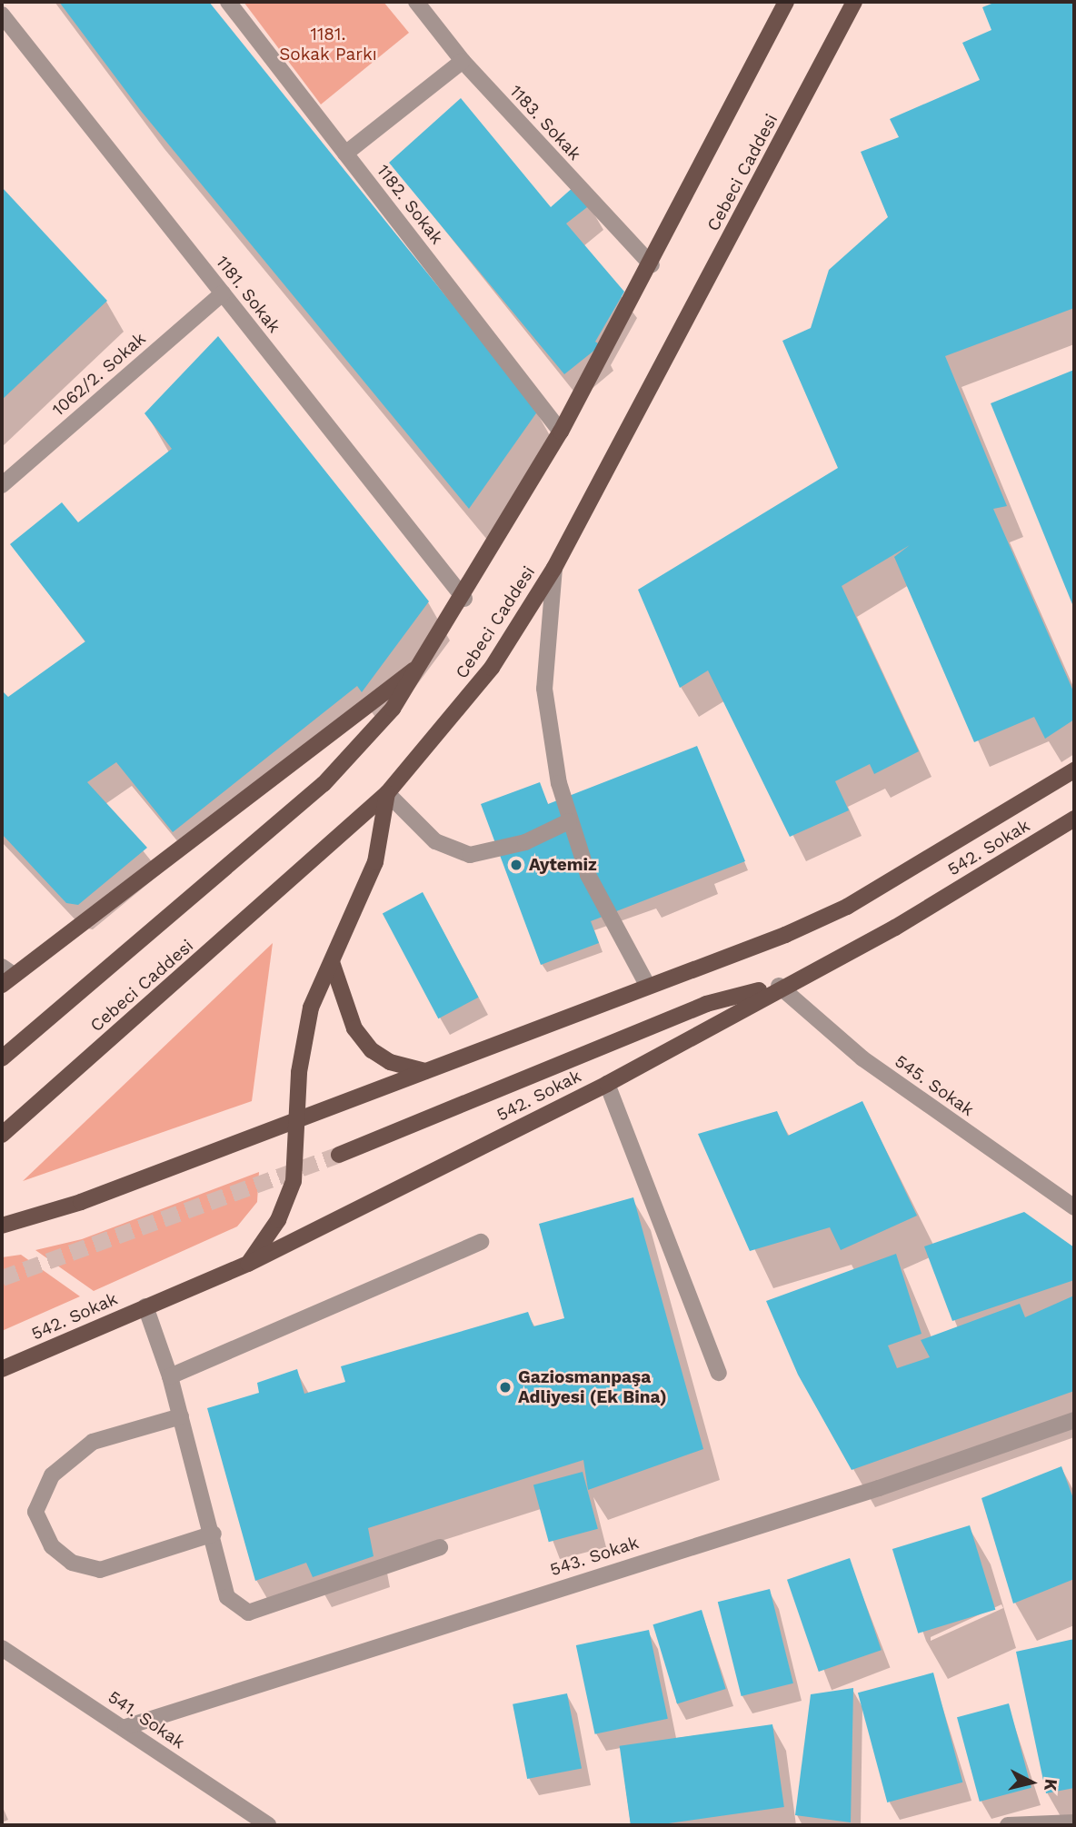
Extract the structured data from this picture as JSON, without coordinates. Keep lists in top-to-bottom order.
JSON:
{
  "streets": {
    "main road": ["Cebeci Caddesi", "542. Sokak"],
    "street": [
      "1183. Sokak",
      "1182. Sokak",
      "1181. Sokak",
      "1062/2. Sokak",
      "545. Sokak",
      "543. Sokak",
      "541. Sokak"
    ]
  },
  "crossings": [
    ["1183. Sokak", "Cebeci Caddesi"],
    ["Cebeci Caddesi", "1182. Sokak"],
    ["Cebeci Caddesi", "1181. Sokak"],
    ["1181. Sokak", "1062/2. Sokak"],
    ["542. Sokak", "545. Sokak"],
    ["543. Sokak", "541. Sokak"]
  ],
  "parks": ["1181. Sokak Parkı"],
  "places": ["Aytemiz", "Gaziosmanpaşa Adliyesi (Ek Bina)"],
  "north": "right"
}
